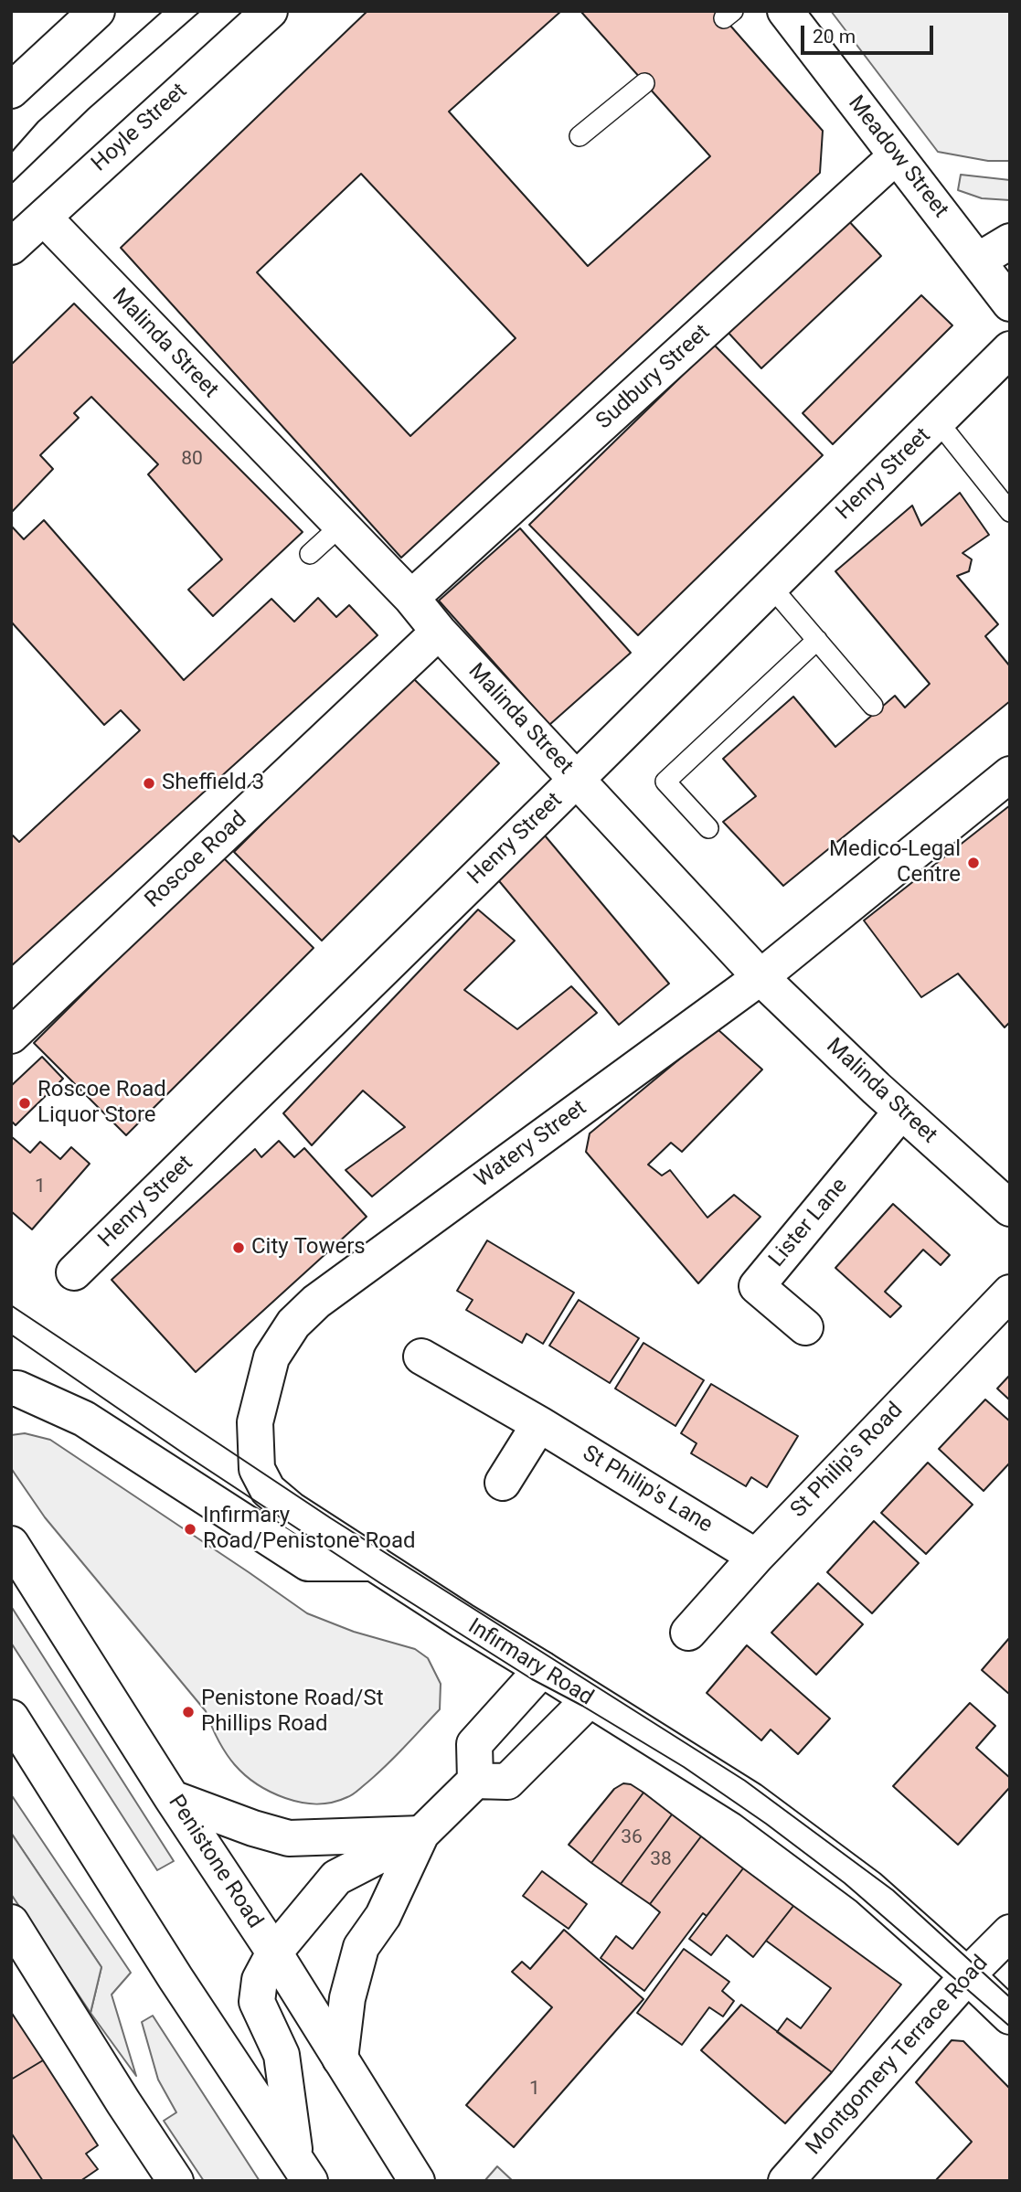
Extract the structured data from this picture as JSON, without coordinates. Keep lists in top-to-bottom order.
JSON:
{
  "streets": {
    "main road": [
      "Hoyle Street",
      "Meadow Street",
      "Malinda Street",
      "Sudbury Street",
      "Henry Street",
      "Roscoe Road",
      "Watery Street",
      "Lister Lane",
      "St Philip's Road",
      "St Philip's Lane",
      "Infirmary Road",
      "Penistone Road",
      "Montgomery Terrace Road"
    ]
  },
  "crossings": [
    ["Hoyle Street", "Malinda Street"],
    ["Meadow Street", "Sudbury Street"],
    ["Malinda Street", "Sudbury Street"],
    ["Malinda Street", "Henry Street"],
    ["Malinda Street", "Roscoe Road"],
    ["Malinda Street", "Watery Street"],
    ["Malinda Street", "Lister Lane"],
    ["Watery Street", "Infirmary Road"],
    ["St Philip's Road", "St Philip's Lane"],
    ["Infirmary Road", "Montgomery Terrace Road"]
  ],
  "places": [
    "Sheffield 3",
    "Medico-Legal Centre",
    "Roscoe Road Liquor Store",
    "City Towers",
    "Infirmary Road/Penistone Road",
    "Penistone Road/St Phillips Road"
  ],
  "house_numbers": [
    "80",
    "1",
    "36",
    "38",
    "1"
  ],
  "scale_bar": "20 m"
}
